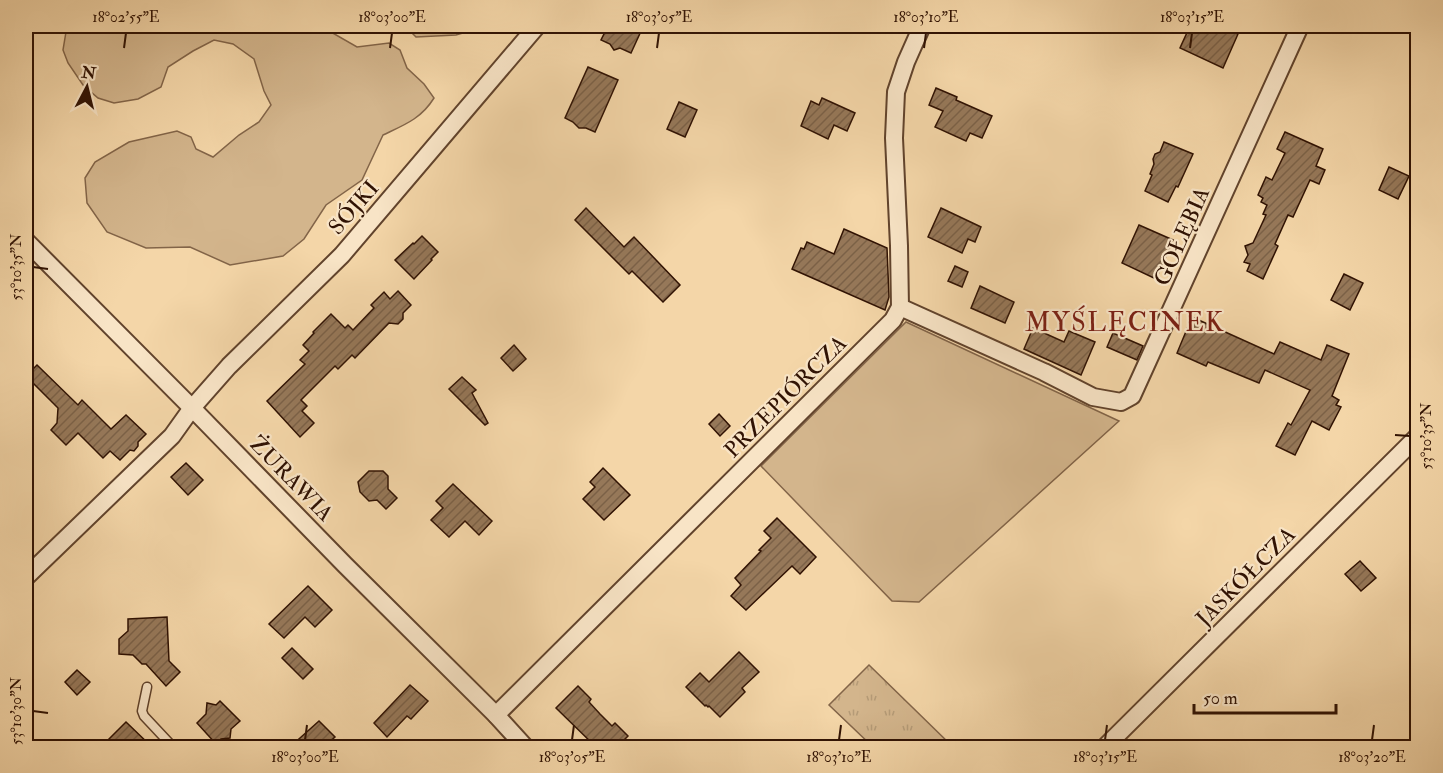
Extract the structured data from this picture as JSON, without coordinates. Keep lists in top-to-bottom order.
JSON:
{
  "streets": {
    "street": [
      "SÓJKI",
      "GOŁĘBIA",
      "PRZEPIÓRCZA",
      "ŻURAWIA",
      "JASKÓŁCZA"
    ]
  },
  "crossings": [
    ["SÓJKI", "ŻURAWIA"],
    ["GOŁĘBIA", "PRZEPIÓRCZA"],
    ["PRZEPIÓRCZA", "ŻURAWIA"]
  ],
  "districts": ["MYŚLĘCINEK"],
  "scale_bar": "50 m",
  "north": "top",
  "coordinates": [
    "18°02'55\"E",
    "18°03'00\"E",
    "18°03'05\"E",
    "18°03'10\"E",
    "18°03'15\"E",
    "53°10'35\"N",
    "53°10'30\"N",
    "18°03'20\"E"
  ]
}
